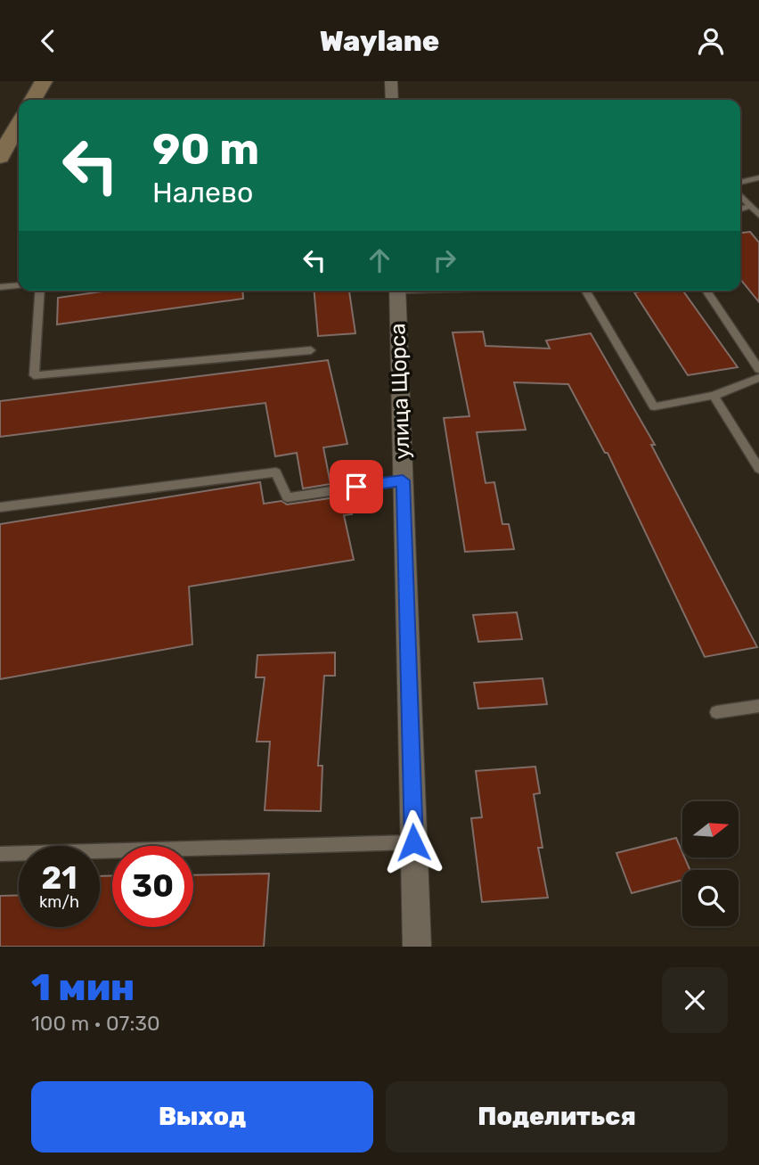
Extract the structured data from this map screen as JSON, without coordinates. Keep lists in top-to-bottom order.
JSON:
{
  "streets": {
    "street": ["улица Щорса"]
  },
  "north": "right",
  "page": {
    "header": "Waylane",
    "turn": ["90 m", "Налево"],
    "speed": "21 km/h",
    "limit": "30",
    "heading": ["1 мин", "100 m · 07:30"],
    "buttons": ["Выход", "Поделиться"]
  }
}
